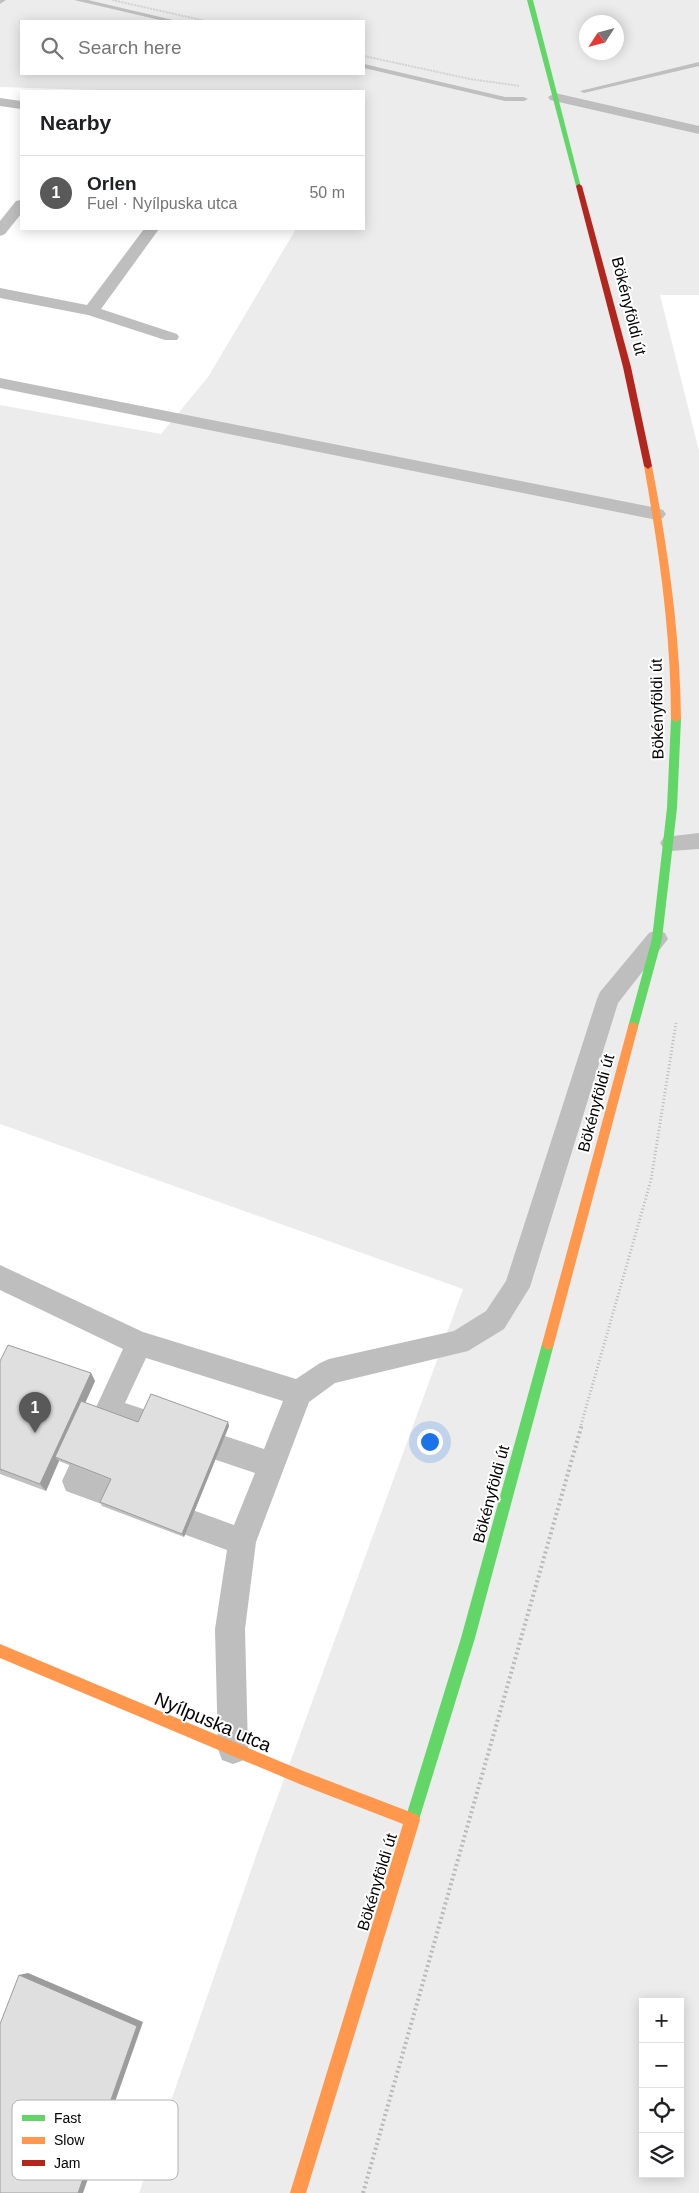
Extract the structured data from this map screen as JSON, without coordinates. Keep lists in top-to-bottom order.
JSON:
{
  "streets": {
    "street": ["Bökényföldi út", "Nyílpuska utca"]
  },
  "crossings": [
    ["Bökényföldi út", "Nyílpuska utca"]
  ],
  "legend": ["Fast", "Slow", "Jam"],
  "north": "bottom left",
  "page": {
    "search": "Search here",
    "heading": "Nearby",
    "list": [
      {
        "mark": "1",
        "name": "Orlen",
        "note": "Fuel · Nyílpuska utca",
        "value": "50 m"
      }
    ],
    "pins": "1",
    "map_buttons": ["+", "−"]
  }
}
